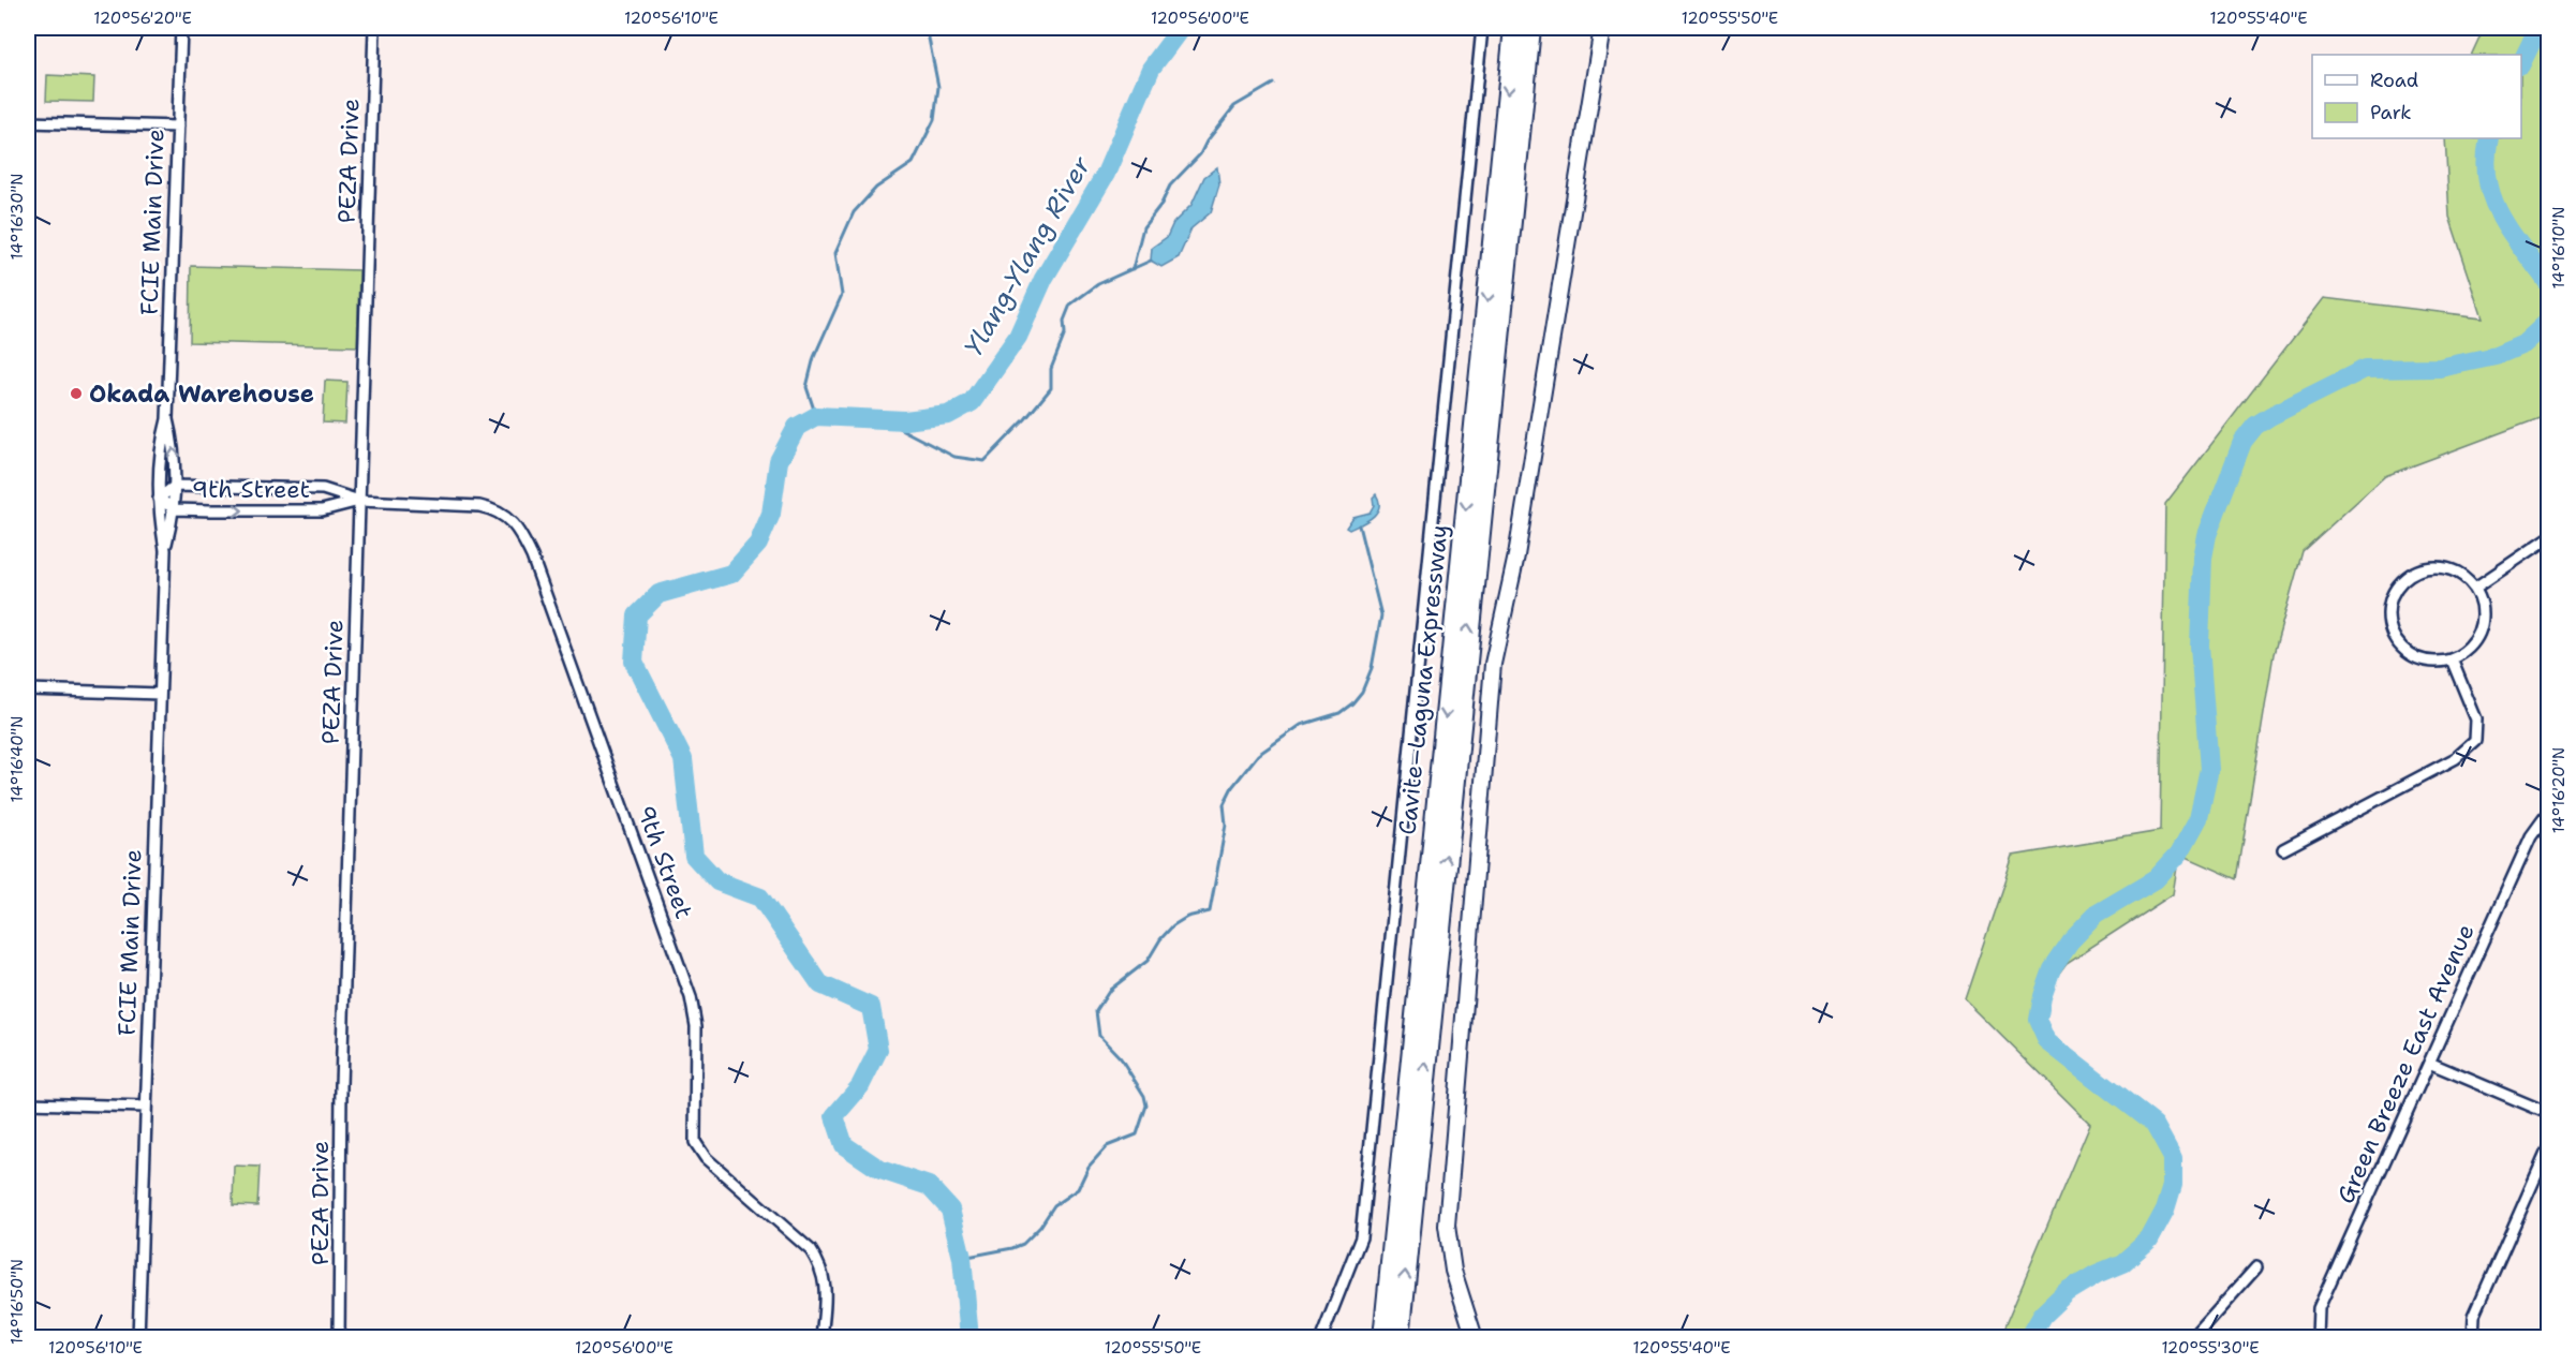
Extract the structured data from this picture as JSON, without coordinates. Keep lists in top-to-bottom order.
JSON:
{
  "streets": {
    "highway": ["Cavite–Laguna Expressway"],
    "street": [
      "PEZA Drive",
      "FCIE Main Drive",
      "9th Street",
      "Green Breeze East Avenue"
    ]
  },
  "crossings": [
    ["PEZA Drive", "9th Street"],
    ["FCIE Main Drive", "9th Street"]
  ],
  "water": ["Ylang-Ylang River"],
  "places": ["Okada Warehouse"],
  "legend": ["Road", "Park"],
  "coordinates": [
    "120°56'20\"E",
    "120°56'10\"E",
    "120°56'00\"E",
    "120°55'50\"E",
    "120°55'40\"E",
    "14°16'30\"N",
    "14°16'10\"N",
    "14°16'40\"N",
    "14°16'20\"N",
    "14°16'50\"N",
    "120°55'30\"E"
  ]
}
